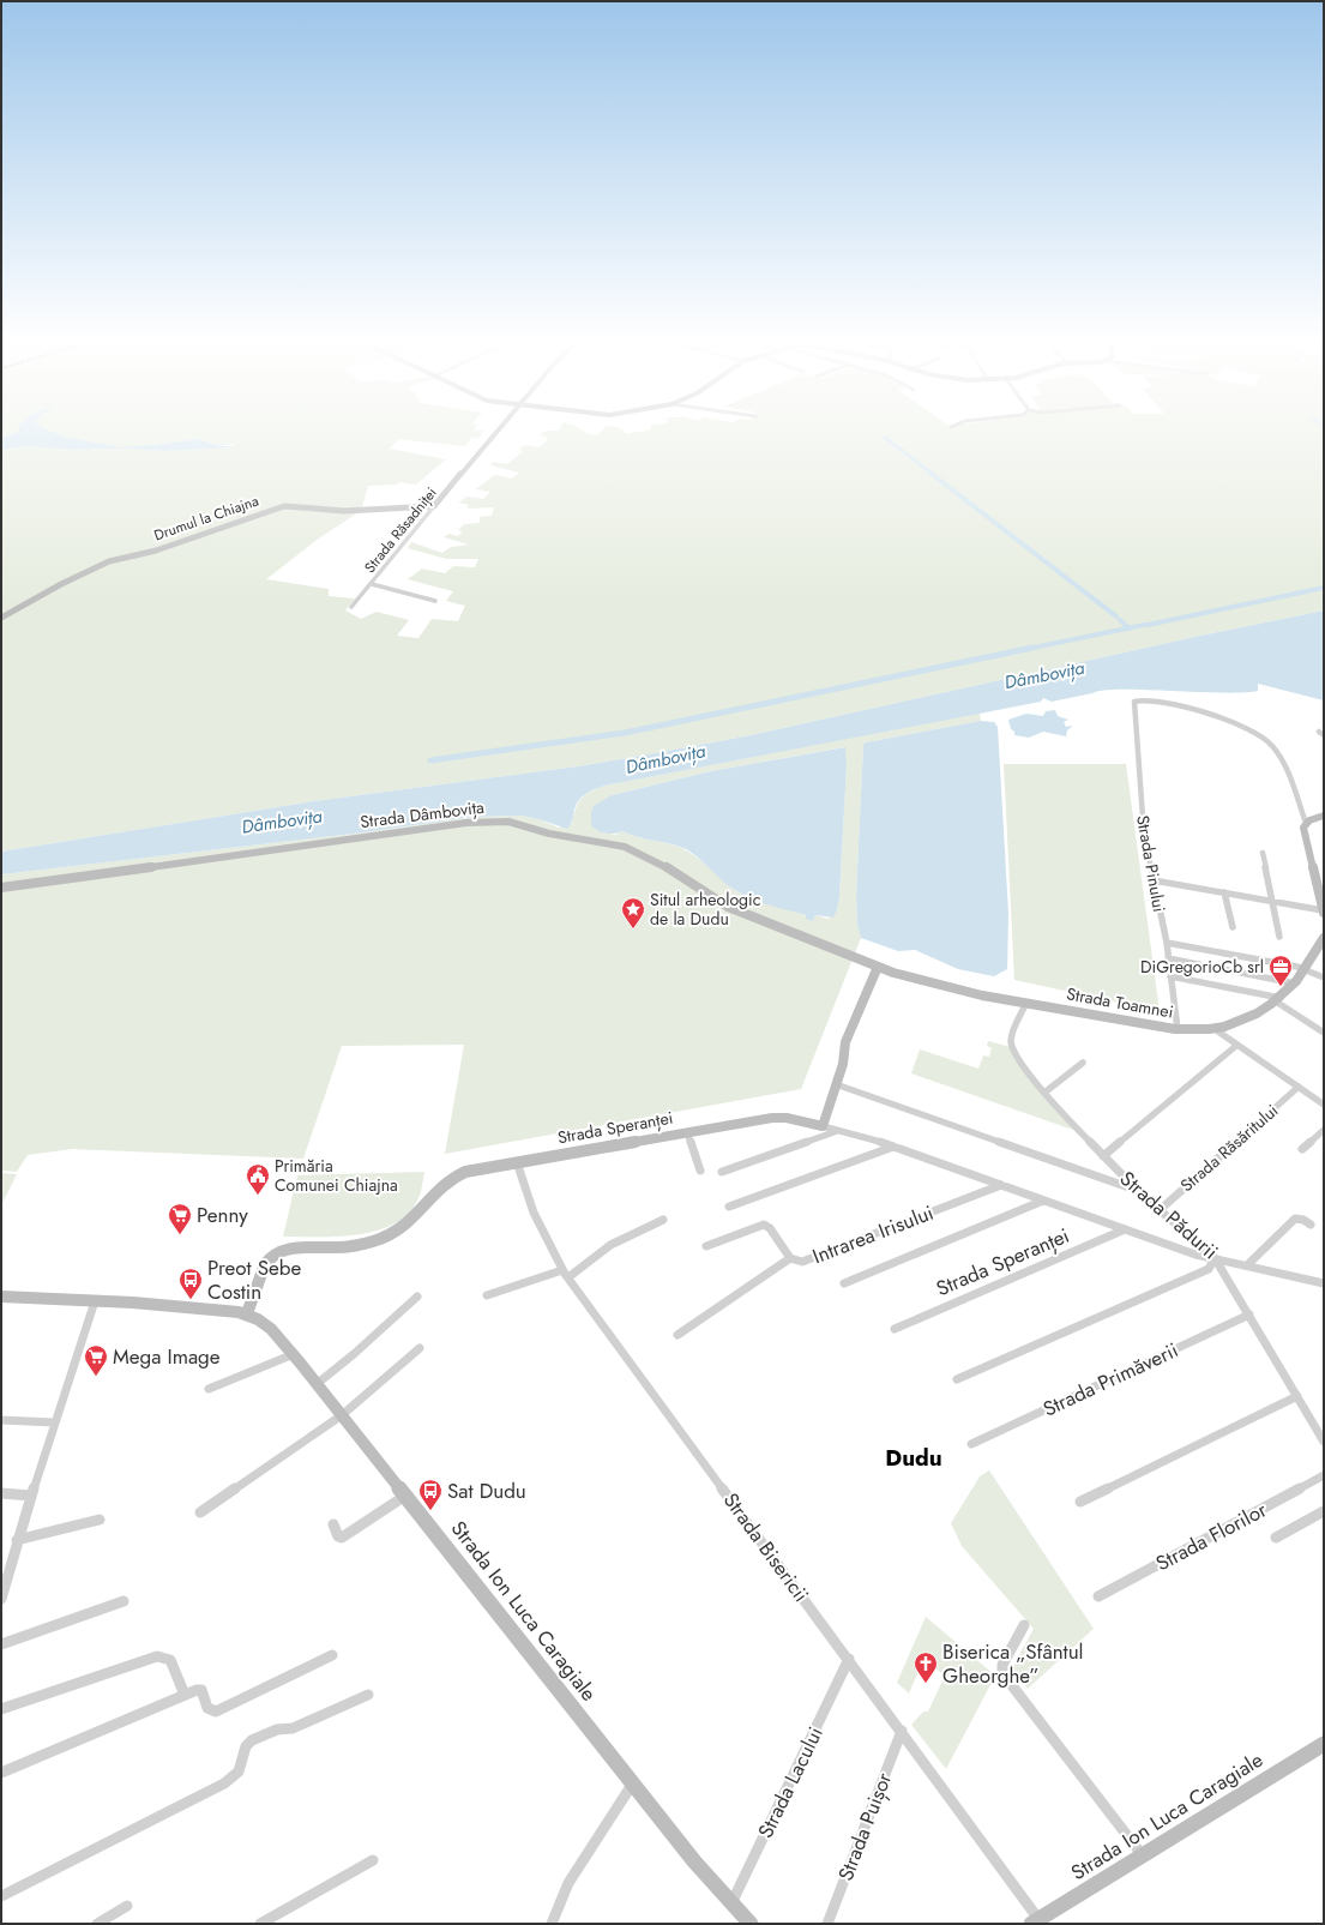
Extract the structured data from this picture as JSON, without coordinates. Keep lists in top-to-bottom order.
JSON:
{
  "streets": {
    "main road": [
      "Drumul la Chiajna",
      "Strada Răsadniței",
      "Strada Dâmbovița",
      "Strada Toamnei",
      "Strada Speranței",
      "Strada Ion Luca Caragiale"
    ],
    "street": [
      "Strada Pinului",
      "Strada Răsăritului",
      "Strada Pădurii",
      "Intrarea Irisului",
      "Strada Primăverii",
      "Strada Florilor",
      "Strada Bisericii",
      "Strada Lacului",
      "Strada Puișor"
    ]
  },
  "crossings": [
    ["Drumul la Chiajna", "Strada Răsadniței"],
    ["Strada Dâmbovița", "Strada Toamnei"],
    ["Strada Pinului", "Strada Toamnei"],
    ["Strada Toamnei", "Strada Pădurii"],
    ["Strada Speranței", "Strada Pădurii"],
    ["Strada Speranței", "Intrarea Irisului"],
    ["Strada Speranței", "Strada Bisericii"],
    ["Strada Speranței", "Strada Ion Luca Caragiale"],
    ["Strada Răsăritului", "Strada Pădurii"],
    ["Strada Bisericii", "Strada Ion Luca Caragiale"],
    ["Strada Bisericii", "Strada Lacului"],
    ["Strada Bisericii", "Strada Puișor"],
    ["Strada Ion Luca Caragiale", "Strada Lacului"]
  ],
  "districts": ["Dudu"],
  "water": ["Dâmbovița"],
  "places": {
    "place": ["Situl arheologic de la Dudu"],
    "office": ["DiGregorioCb srl"],
    "public building": ["Primăria Comunei Chiajna"],
    "supermarket": ["Penny", "Mega Image"],
    "bus stop": ["Preot Sebe Costin", "Sat Dudu"],
    "church": ["Biserica „Sfântul Gheorghe”"]
  }
}
